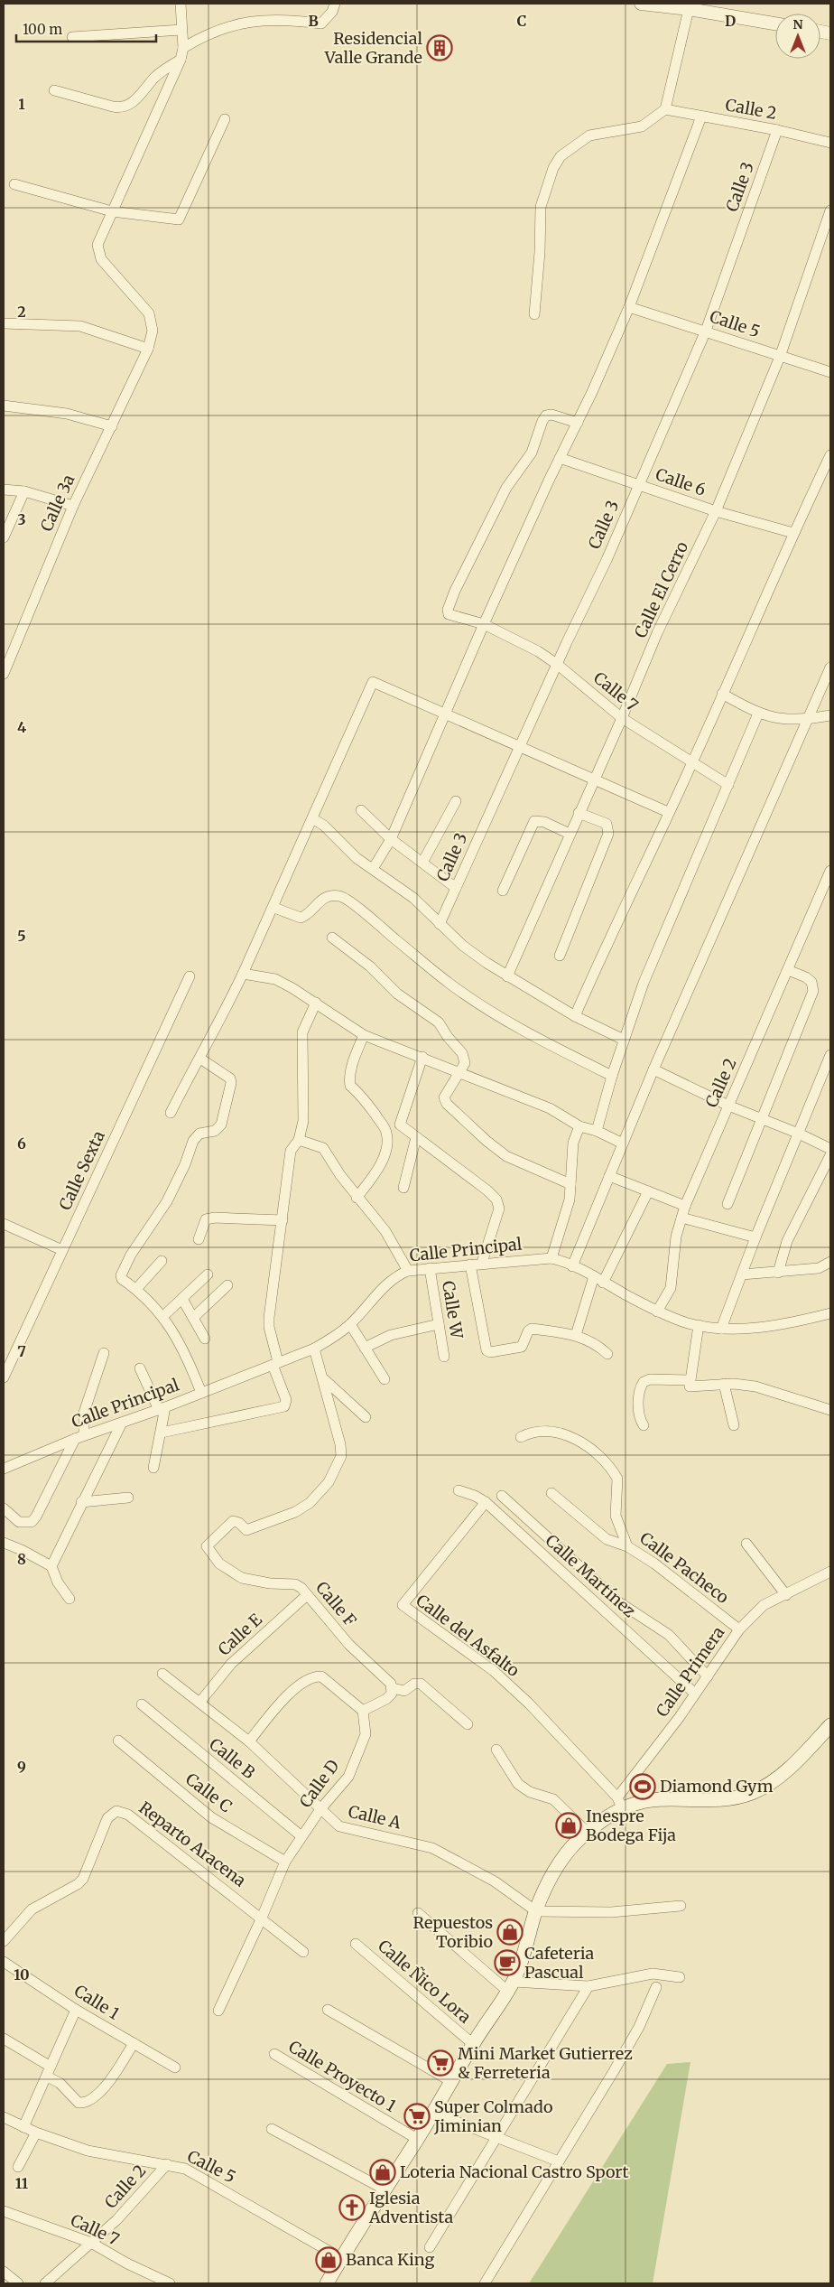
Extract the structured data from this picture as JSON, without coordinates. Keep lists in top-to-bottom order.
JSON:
{
  "streets": {
    "street": [
      "Calle 2",
      "Calle 3",
      "Calle 5",
      "Calle 6",
      "Calle 3a",
      "Calle El Cerro",
      "Calle 7",
      "Calle Sexta",
      "Calle Principal",
      "Calle W",
      "Calle Pacheco",
      "Calle Martínez",
      "Calle F",
      "Calle E",
      "Calle del Asfalto",
      "Calle Primera",
      "Calle B",
      "Calle D",
      "Calle C",
      "Calle A",
      "Reparto Aracena",
      "Calle Ñico Lora",
      "Calle 1",
      "Calle Proyecto 1"
    ]
  },
  "crossings": [
    ["Calle 2", "Calle 3"],
    ["Calle 2", "Calle 5"],
    ["Calle 2", "Calle 7"],
    ["Calle 2", "Calle Principal"],
    ["Calle 3", "Calle 5"],
    ["Calle 3", "Calle 6"],
    ["Calle 3", "Calle 7"],
    ["Calle 5", "Calle El Cerro"],
    ["Calle 6", "Calle El Cerro"],
    ["Calle El Cerro", "Calle 7"],
    ["Calle Principal", "Calle W"],
    ["Calle Pacheco", "Calle Primera"],
    ["Calle Martínez", "Calle del Asfalto"],
    ["Calle Martínez", "Calle Primera"],
    ["Calle F", "Calle E"],
    ["Calle E", "Calle A"],
    ["Calle del Asfalto", "Calle Primera"],
    ["Calle B", "Calle D"],
    ["Calle D", "Calle C"],
    ["Calle D", "Calle A"],
    ["Calle D", "Reparto Aracena"]
  ],
  "places": {
    "building": ["Residencial Valle Grande"],
    "sports": ["Diamond Gym"],
    "shop": [
      "Inespre Bodega Fija",
      "Repuestos Toribio",
      "Loteria Nacional Castro Sport",
      "Banca King"
    ],
    "cafe": ["Cafeteria Pascual"],
    "supermarket": ["Mini Market Gutierrez & Ferreteria", "Super Colmado Jiminian"],
    "church": ["Iglesia Adventista"]
  },
  "scale_bar": "100 m",
  "north": "top",
  "grid": {
    "columns": ["B", "C", "D"],
    "rows": [
      "1",
      "2",
      "3",
      "4",
      "5",
      "6",
      "7",
      "8",
      "9",
      "10",
      "11"
    ]
  }
}
